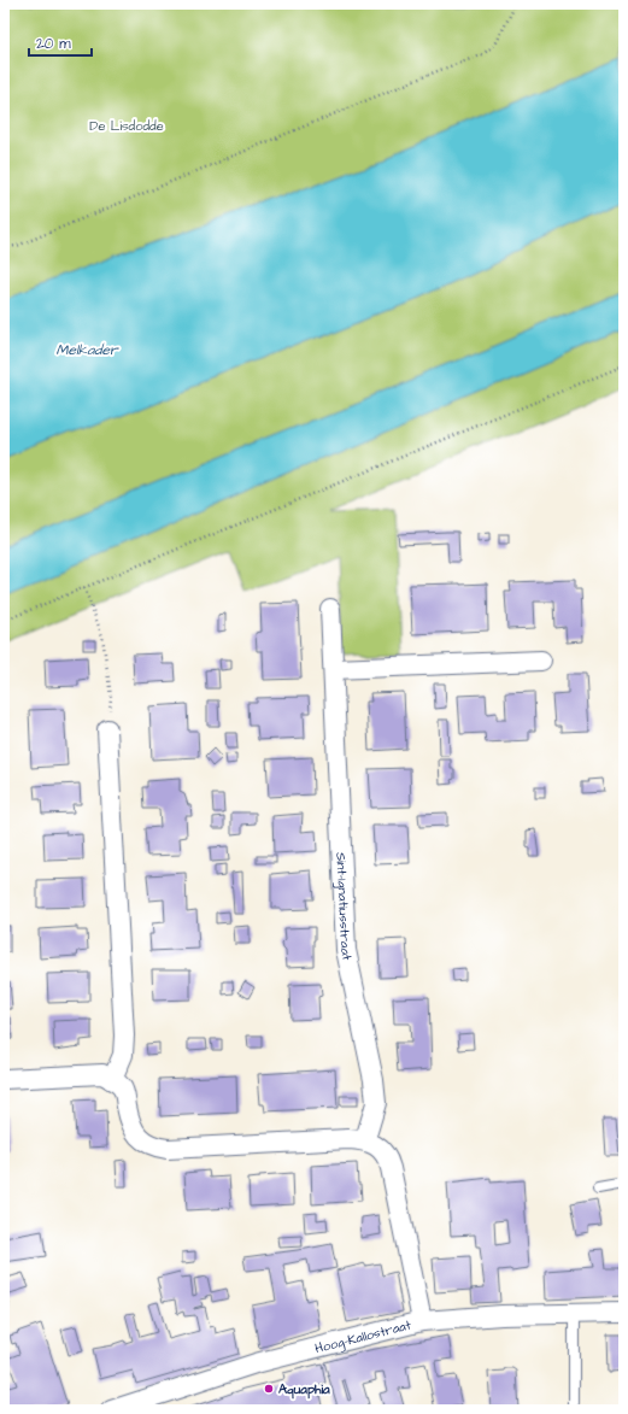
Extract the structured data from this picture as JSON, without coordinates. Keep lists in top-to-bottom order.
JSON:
{
  "streets": {
    "street": ["Sint-Ignatiusstraat", "Hoog-Kallostraat"]
  },
  "water": ["Melkader"],
  "parks": ["De Lisdodde"],
  "places": ["Aquaphia"],
  "scale_bar": "20 m"
}
